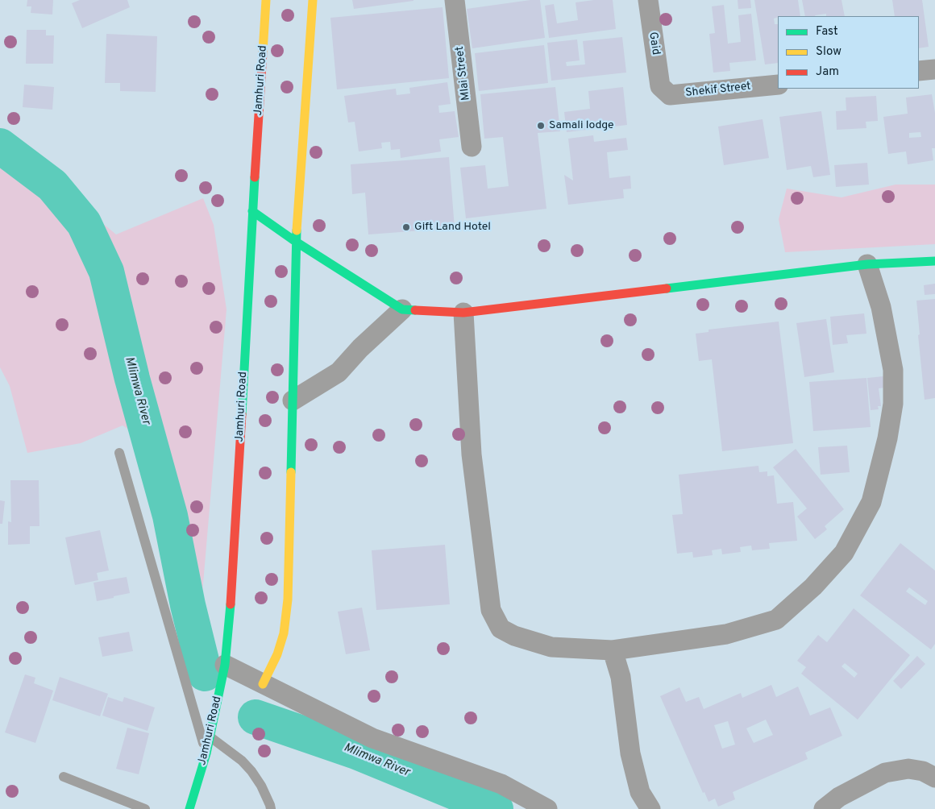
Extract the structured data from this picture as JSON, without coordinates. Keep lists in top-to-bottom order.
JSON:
{
  "streets": {
    "street": [
      "Gaid",
      "Mlai Street",
      "Jamhuri Road",
      "Shekif Street"
    ]
  },
  "crossings": [
    ["Gaid", "Shekif Street"]
  ],
  "water": ["Mlimwa River"],
  "places": ["Samali lodge", "Gift Land Hotel"],
  "legend": ["Fast", "Slow", "Jam"]
}
